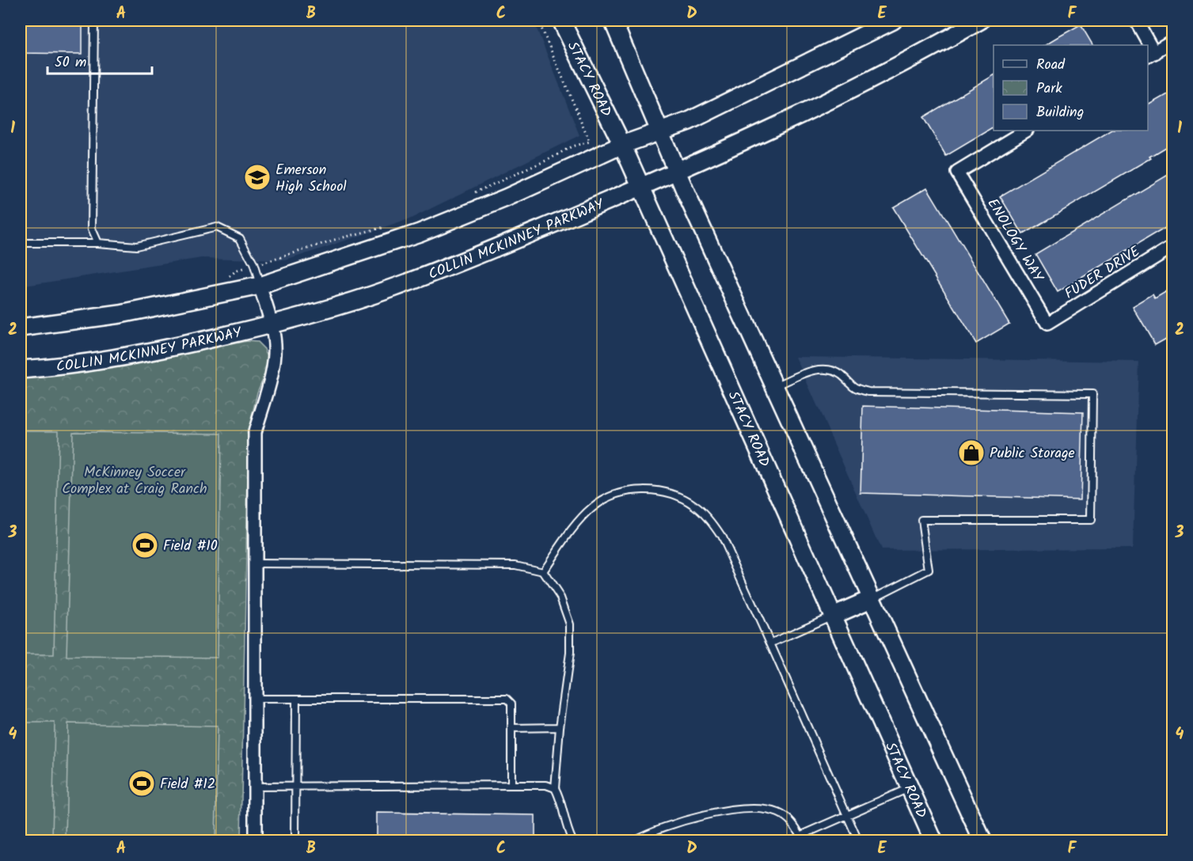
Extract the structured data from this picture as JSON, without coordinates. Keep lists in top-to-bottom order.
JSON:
{
  "streets": {
    "street": [
      "STACY ROAD",
      "COLLIN MCKINNEY PARKWAY",
      "ENOLOGY WAY",
      "FUDER DRIVE"
    ]
  },
  "crossings": [
    ["STACY ROAD", "COLLIN MCKINNEY PARKWAY"],
    ["ENOLOGY WAY", "FUDER DRIVE"]
  ],
  "parks": ["McKinney Soccer Complex at Craig Ranch"],
  "places": {
    "school or university": ["Emerson High School"],
    "shop": ["Public Storage"],
    "sports": ["Field #10", "Field #12"]
  },
  "legend": ["Road", "Park", "Building"],
  "scale_bar": "50 m",
  "grid": {
    "columns": [
      "A",
      "B",
      "C",
      "D",
      "E",
      "F"
    ],
    "rows": [
      "1",
      "2",
      "3",
      "4"
    ]
  }
}
